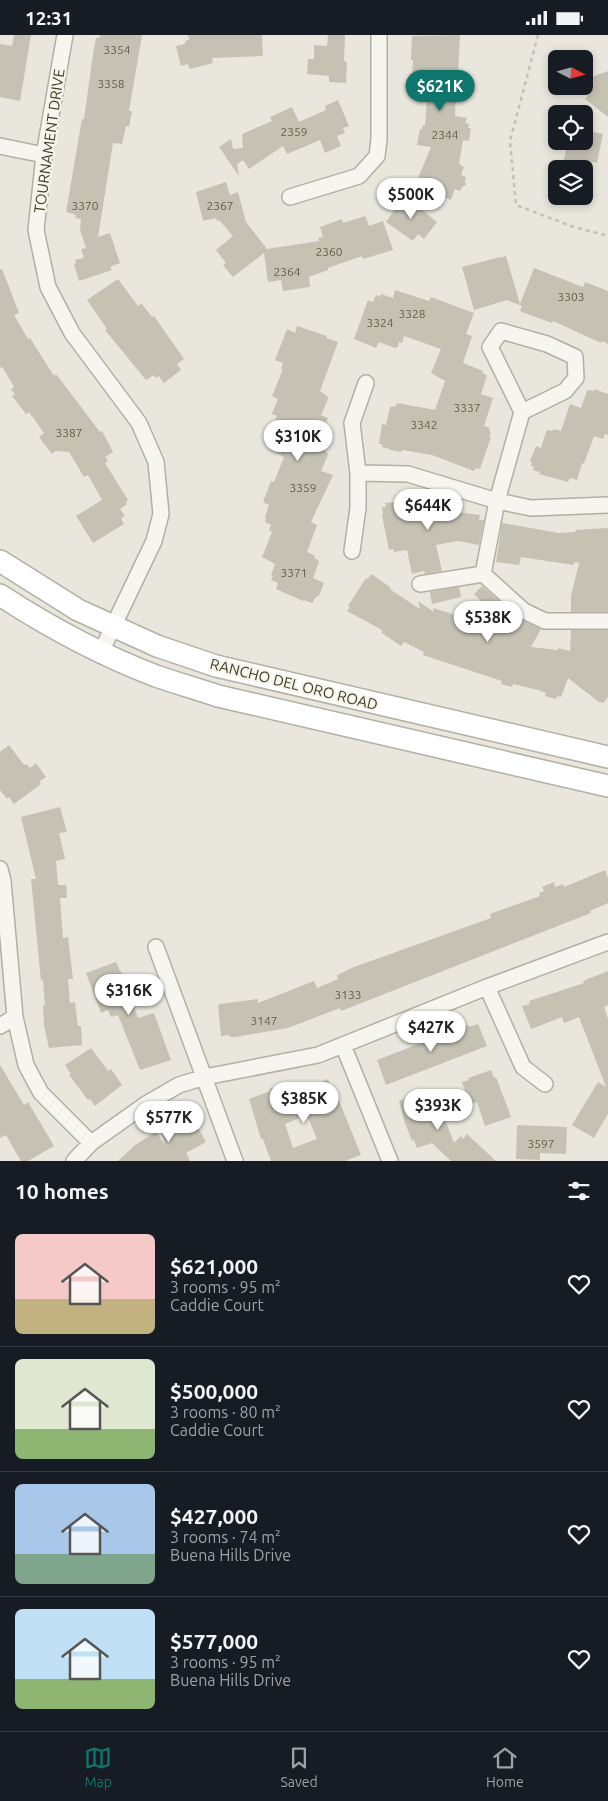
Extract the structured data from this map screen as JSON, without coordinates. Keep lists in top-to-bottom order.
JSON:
{
  "streets": {
    "main road": ["RANCHO DEL ORO ROAD"],
    "street": ["TOURNAMENT DRIVE"]
  },
  "crossings": [
    ["TOURNAMENT DRIVE", "RANCHO DEL ORO ROAD"]
  ],
  "house_numbers": [
    "3354",
    "3358",
    "2359",
    "2344",
    "3370",
    "2367",
    "2360",
    "2364",
    "3303",
    "3328",
    "3324",
    "3337",
    "3342",
    "3387",
    "3359",
    "3371",
    "3133",
    "3147",
    "3597"
  ],
  "north": "right",
  "page": {
    "status": "12:31",
    "price": [
      "$621K",
      "$500K",
      "$310K",
      "$644K",
      "$538K",
      "$316K",
      "$427K",
      "$385K",
      "$393K",
      "$577K"
    ],
    "heading": "10 homes",
    "list": [
      {
        "name": "$621,000",
        "note": "3 rooms · 95 m² · Caddie Court"
      },
      {
        "name": "$500,000",
        "note": "3 rooms · 80 m² · Caddie Court"
      },
      {
        "name": "$427,000",
        "note": "3 rooms · 74 m² · Buena Hills Drive"
      },
      {
        "name": "$577,000",
        "note": "3 rooms · 95 m² · Buena Hills Drive"
      }
    ],
    "tabs": ["Map", "Saved", "Home"]
  }
}
